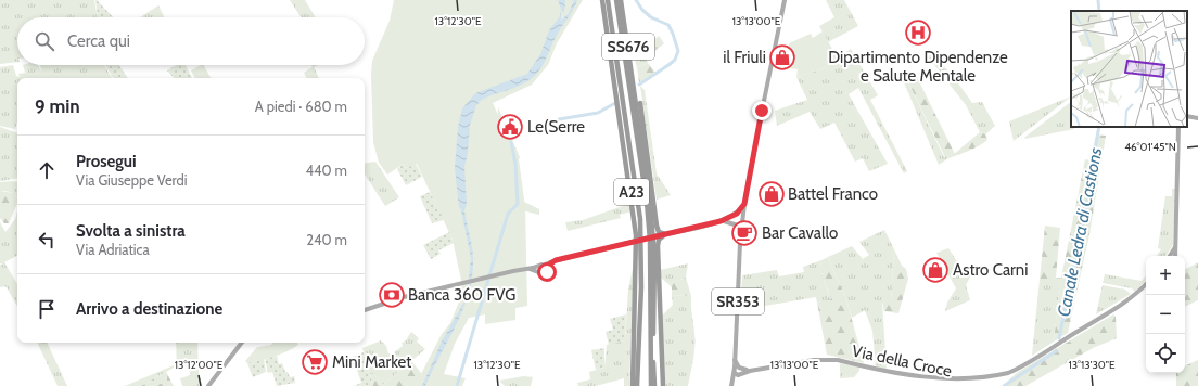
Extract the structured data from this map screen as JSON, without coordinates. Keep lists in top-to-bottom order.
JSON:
{
  "streets": {
    "highway": ["SS676", "A23"],
    "main road": ["SR353", "Via della Croce"]
  },
  "crossings": [
    ["SR353", "Via della Croce"]
  ],
  "water": ["Canale Ledra di Castions"],
  "places": {
    "hospital": ["Dipartimento Dipendenze e Salute Mentale"],
    "shop": ["il Friuli", "Battel Franco", "Astro Carni"],
    "public building": ["Le(Serre"],
    "cafe": ["Bar Cavallo"],
    "bank": ["Banca 360 FVG"],
    "supermarket": ["Mini Market"]
  },
  "page": {
    "search": "Cerca qui",
    "heading": ["9 min", "A piedi · 680 m"],
    "list": [
      ["Prosegui", "Via Giuseppe Verdi", "440 m"],
      ["Svolta a sinistra", "Via Adriatica", "240 m"],
      "Arrivo a destinazione"
    ],
    "map_buttons": ["+", "−"]
  },
  "coordinates": [
    "13°12'30\"E",
    "13°13'00\"E",
    "46°01'45\"N",
    "13°12'00\"E",
    "13°13'30\"E"
  ]
}
